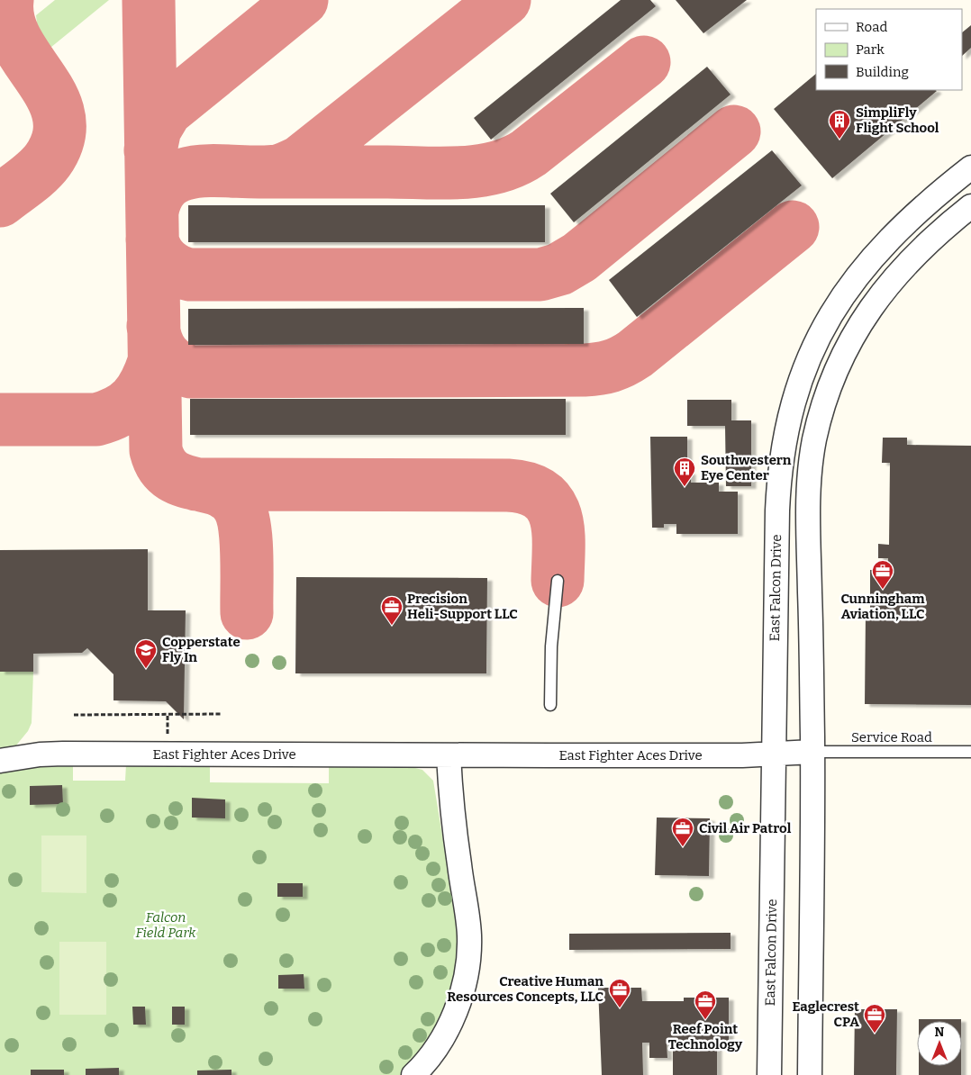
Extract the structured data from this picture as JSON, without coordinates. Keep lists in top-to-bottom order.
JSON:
{
  "streets": {
    "street": ["East Falcon Drive", "East Fighter Aces Drive"],
    "lane": ["Service Road"]
  },
  "crossings": [
    ["East Falcon Drive", "East Fighter Aces Drive"],
    ["Service Road", "East Fighter Aces Drive"]
  ],
  "parks": ["Falcon Field Park"],
  "places": {
    "building": ["SimpliFly Flight School", "Southwestern Eye Center"],
    "office": [
      "Cunningham Aviation, LLC",
      "Precision Heli-Support LLC",
      "Civil Air Patrol",
      "Creative Human Resources Concepts, LLC",
      "Reef Point Technology",
      "Eaglecrest CPA"
    ],
    "school or university": ["Copperstate Fly In"]
  },
  "legend": ["Road", "Park", "Building"],
  "north": "top"
}
